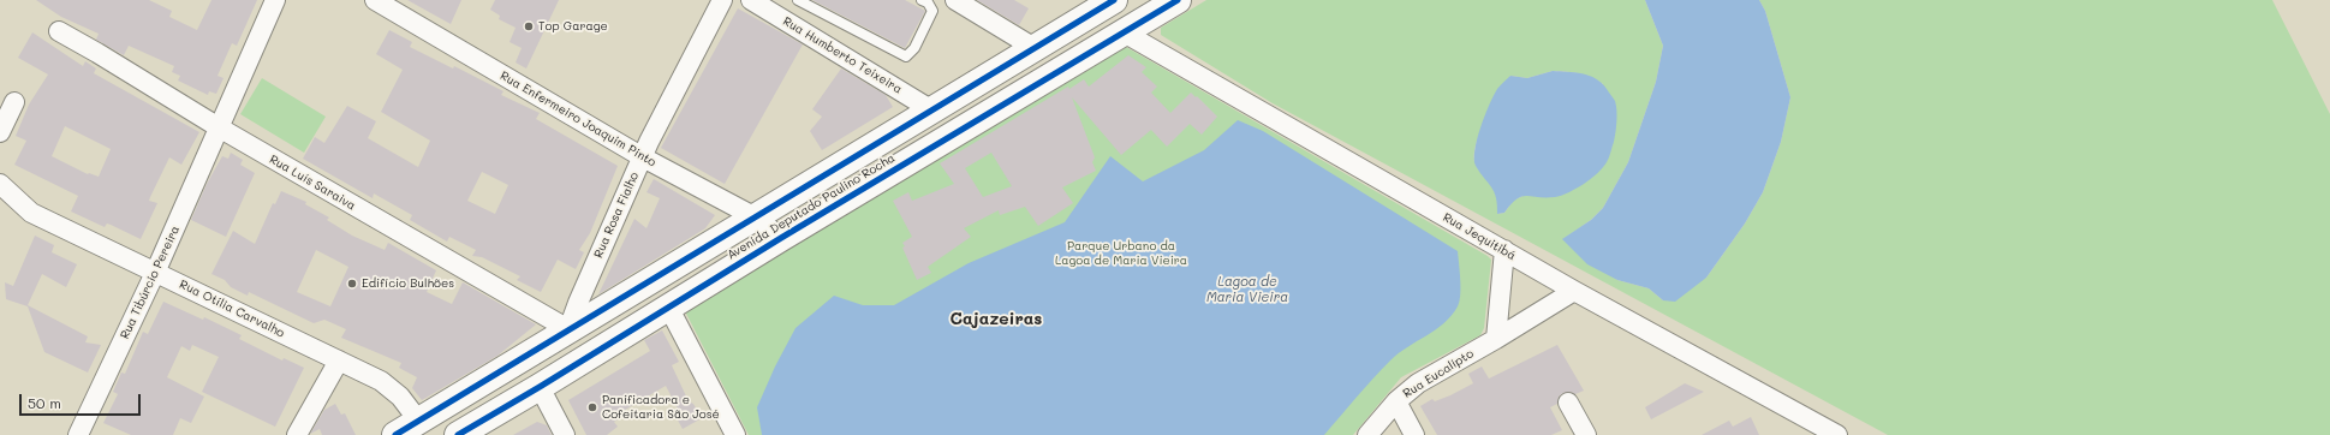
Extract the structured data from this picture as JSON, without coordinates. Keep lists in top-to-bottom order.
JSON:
{
  "streets": {
    "main road": ["Avenida Deputado Paulino Rocha"],
    "street": [
      "Rua Humberto Teixeira",
      "Rua Enfermeiro Joaquim Pinto",
      "Rua Luís Saraiva",
      "Rua Rosa Fialho",
      "Rua Jequitibá",
      "Rua Tibúrcio Pereira",
      "Rua Otília Carvalho",
      "Rua Eucalipto"
    ]
  },
  "crossings": [
    ["Rua Humberto Teixeira", "Avenida Deputado Paulino Rocha"],
    ["Rua Enfermeiro Joaquim Pinto", "Avenida Deputado Paulino Rocha"],
    ["Rua Enfermeiro Joaquim Pinto", "Rua Rosa Fialho"],
    ["Rua Luís Saraiva", "Avenida Deputado Paulino Rocha"],
    ["Rua Luís Saraiva", "Rua Rosa Fialho"],
    ["Rua Luís Saraiva", "Rua Tibúrcio Pereira"],
    ["Avenida Deputado Paulino Rocha", "Rua Rosa Fialho"],
    ["Avenida Deputado Paulino Rocha", "Rua Jequitibá"],
    ["Avenida Deputado Paulino Rocha", "Rua Otília Carvalho"],
    ["Rua Jequitibá", "Rua Eucalipto"],
    ["Rua Tibúrcio Pereira", "Rua Otília Carvalho"]
  ],
  "districts": ["Cajazeiras"],
  "water": ["Lagoa de Maria Vieira"],
  "parks": ["Parque Urbano da Lagoa de Maria Vieira"],
  "places": ["Top Garage", "Edifício Bulhões", "Panificadora e Cofeitaria São José"],
  "scale_bar": "50 m"
}
